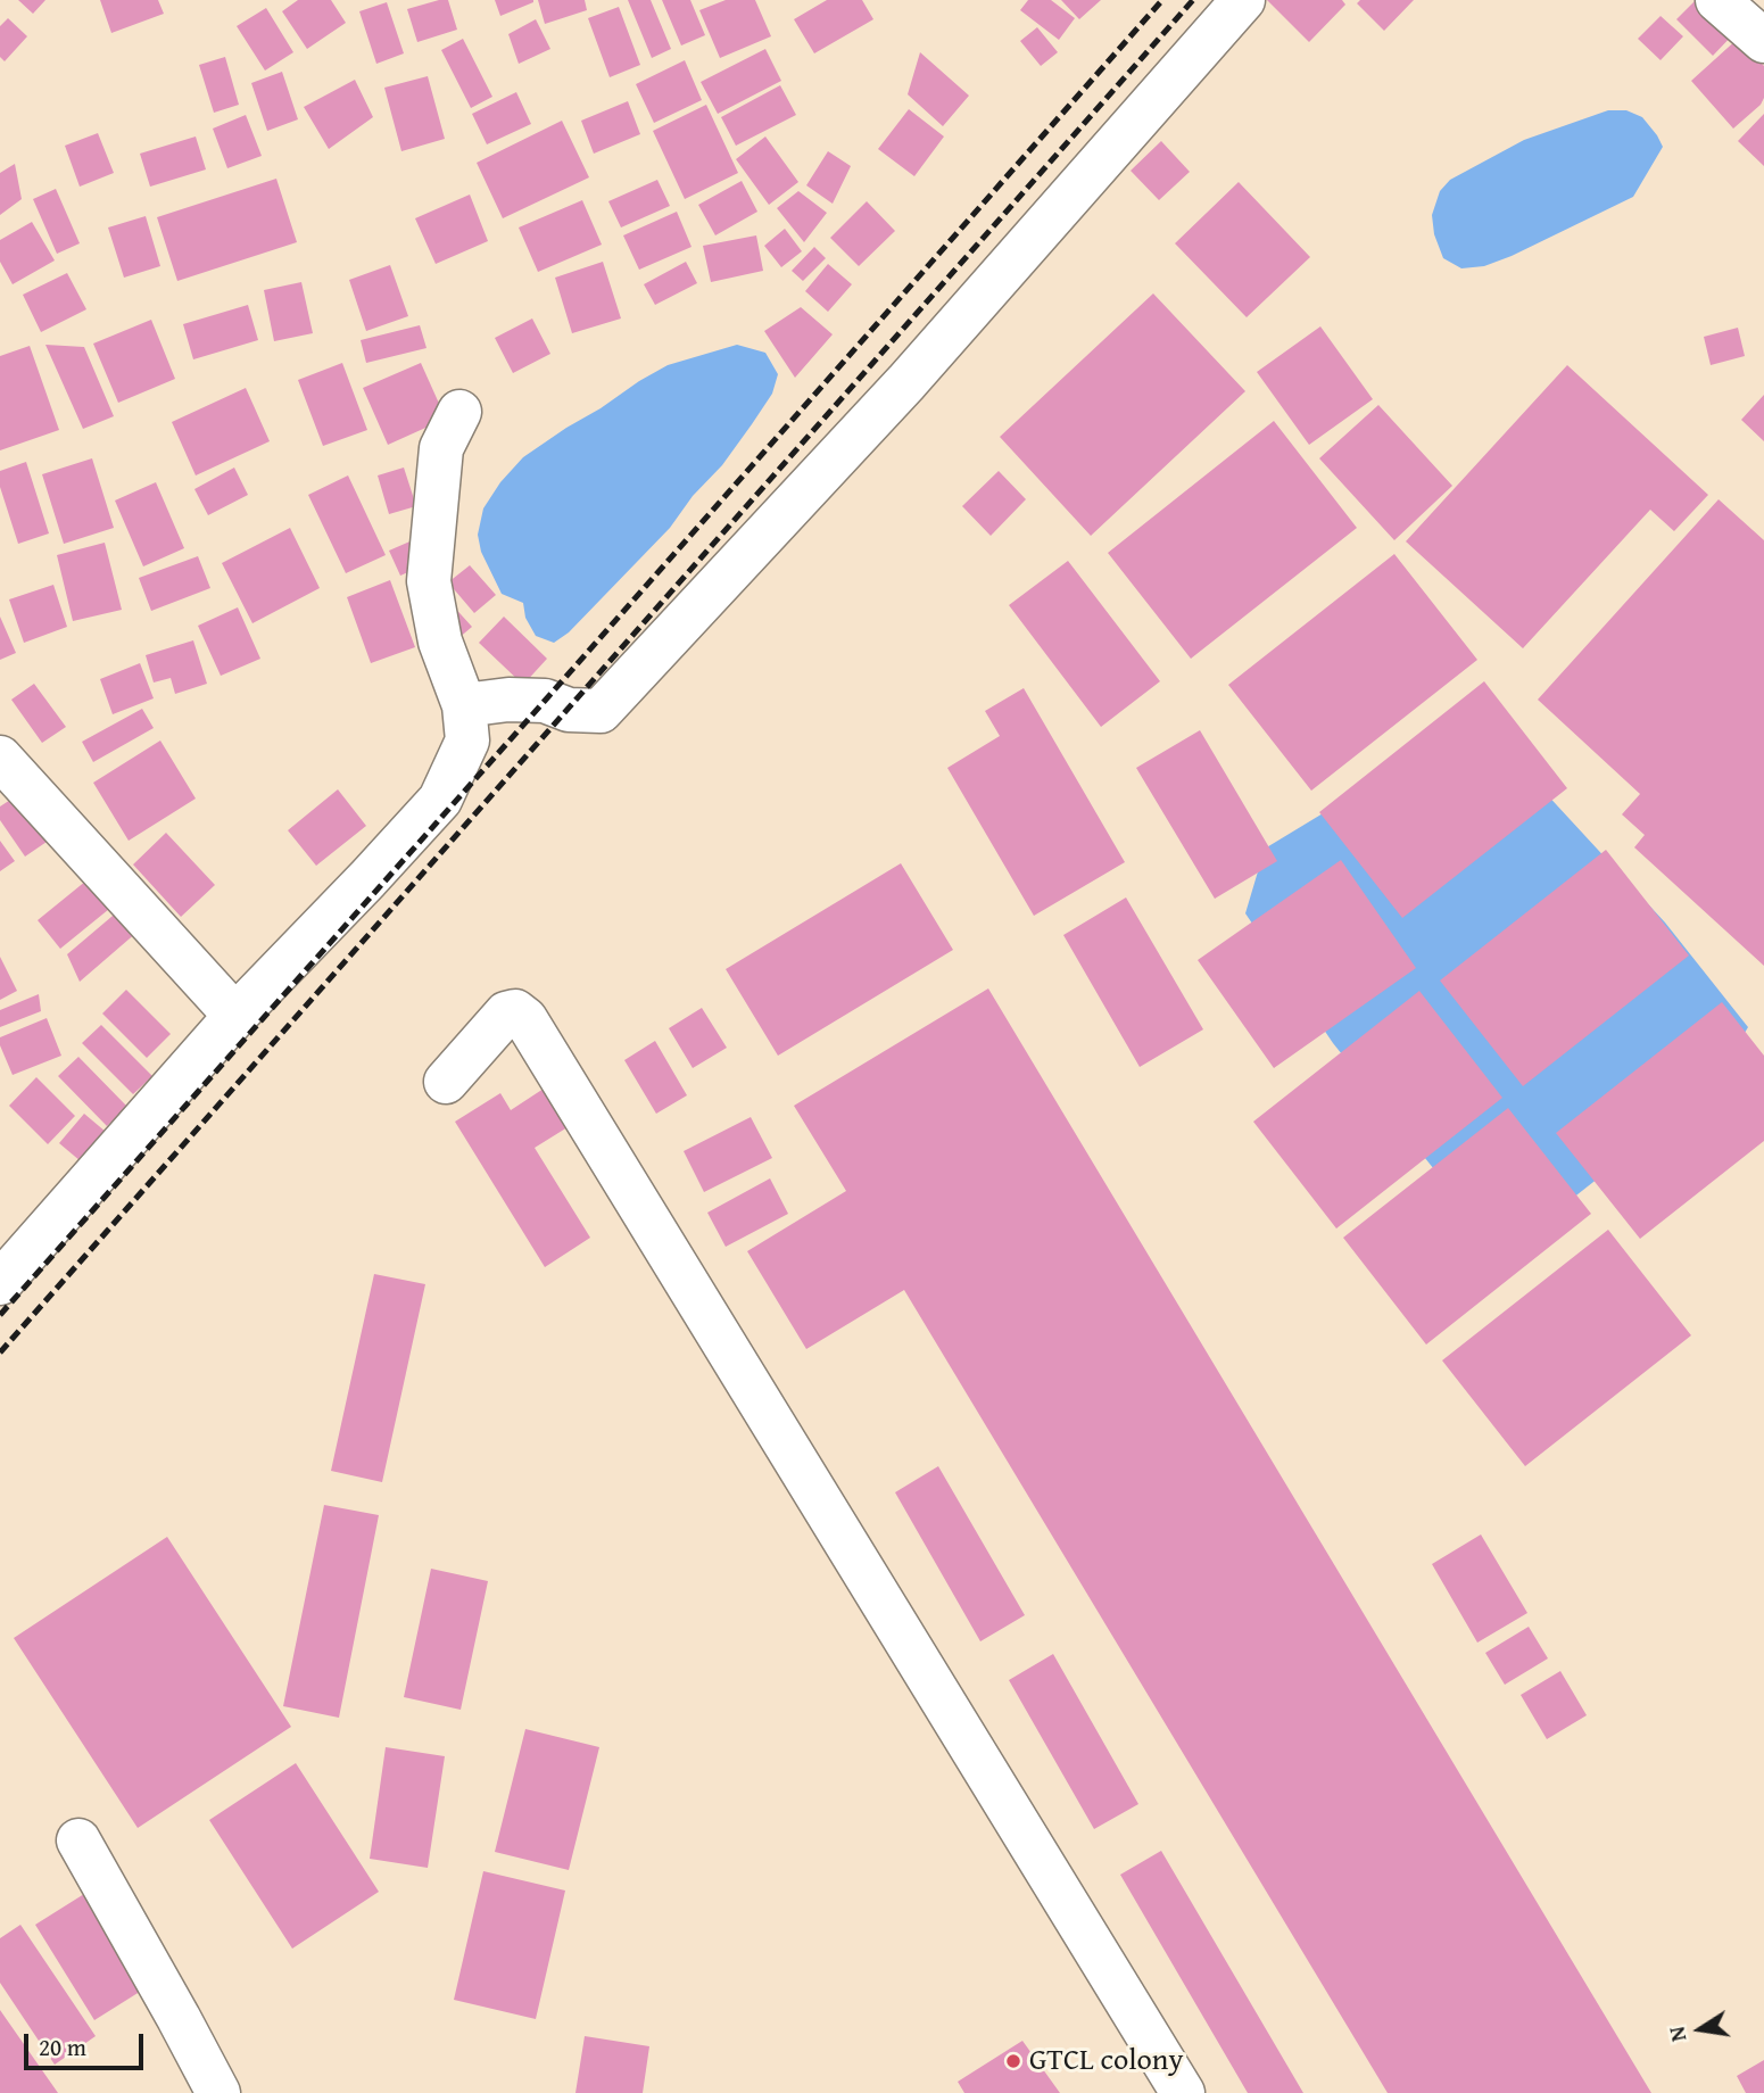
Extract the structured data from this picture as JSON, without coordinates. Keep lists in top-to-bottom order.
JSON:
{
  "places": ["GTCL colony"],
  "scale_bar": "20 m",
  "north": "left"
}
